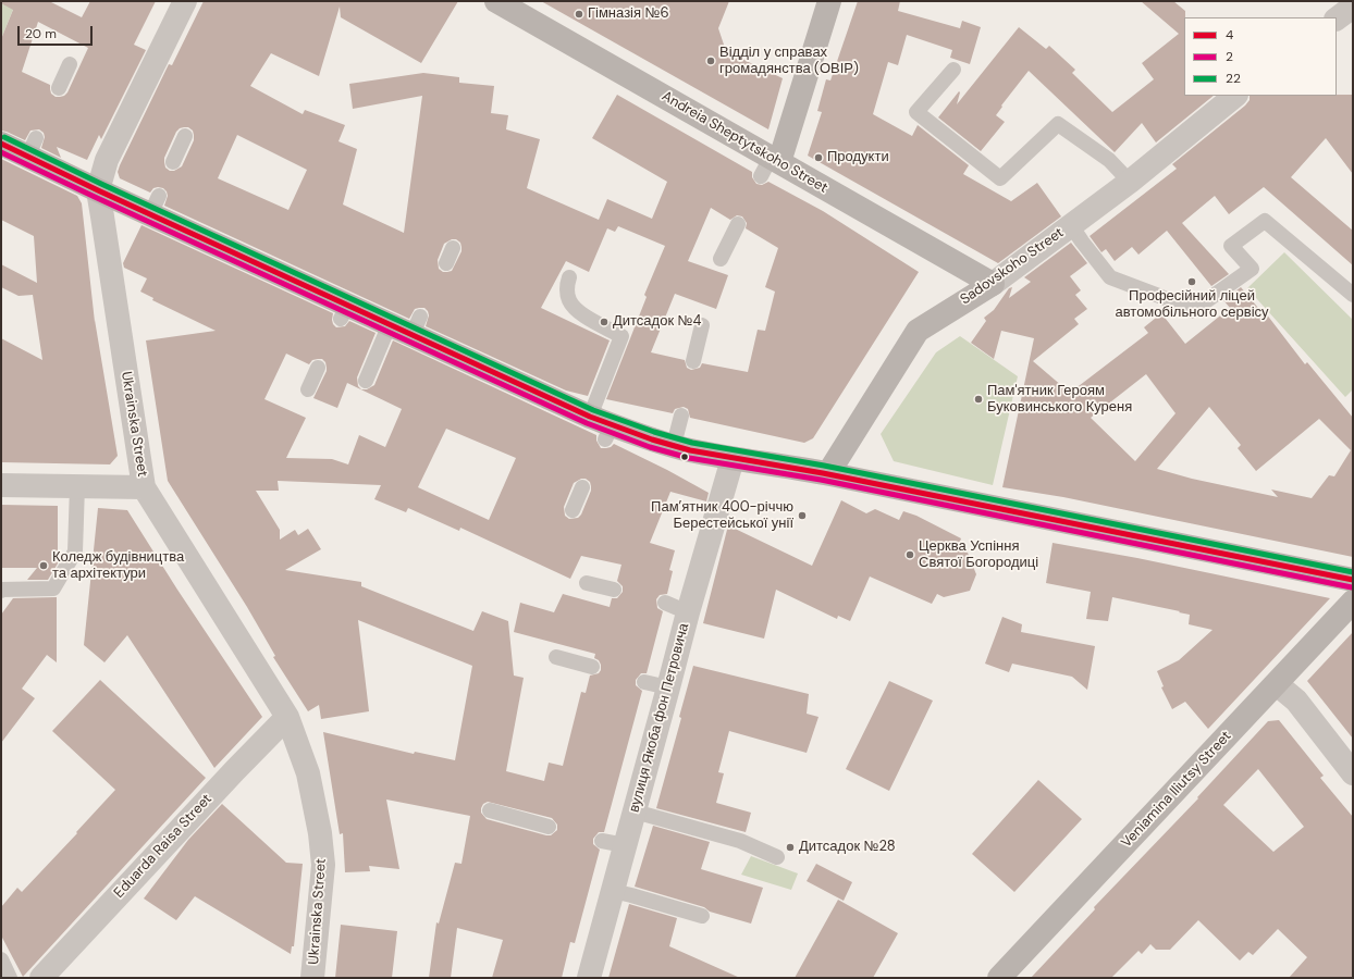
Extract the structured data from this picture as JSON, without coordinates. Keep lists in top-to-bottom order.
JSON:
{
  "streets": {
    "street": [
      "Andreia Sheptytskoho Street",
      "Sadovskoho Street",
      "Ukrainska Street",
      "вулиця Якоба фон Петровича",
      "Veniamina Iliutsy Street",
      "Eduarda Raisa Street"
    ]
  },
  "crossings": [
    ["Andreia Sheptytskoho Street", "Sadovskoho Street"],
    ["Ukrainska Street", "Eduarda Raisa Street"]
  ],
  "places": [
    "Гімназія №6",
    "Відділ у справах громадянства (ОВІР)",
    "Продукти",
    "Професійний ліцей автомобільного сервісу",
    "Дитсадок №4",
    "Пам'ятник Героям Буковинського Куреня",
    "Пам’ятник 400-річчю Берестейської унії",
    "Церква Успіння Святої Богородиці",
    "Коледж будівництва та архітектури",
    "Дитсадок №28"
  ],
  "lines": ["transit line 22", "transit line 4", "transit line 2"],
  "legend": ["4", "2", "22"],
  "scale_bar": "20 m"
}
